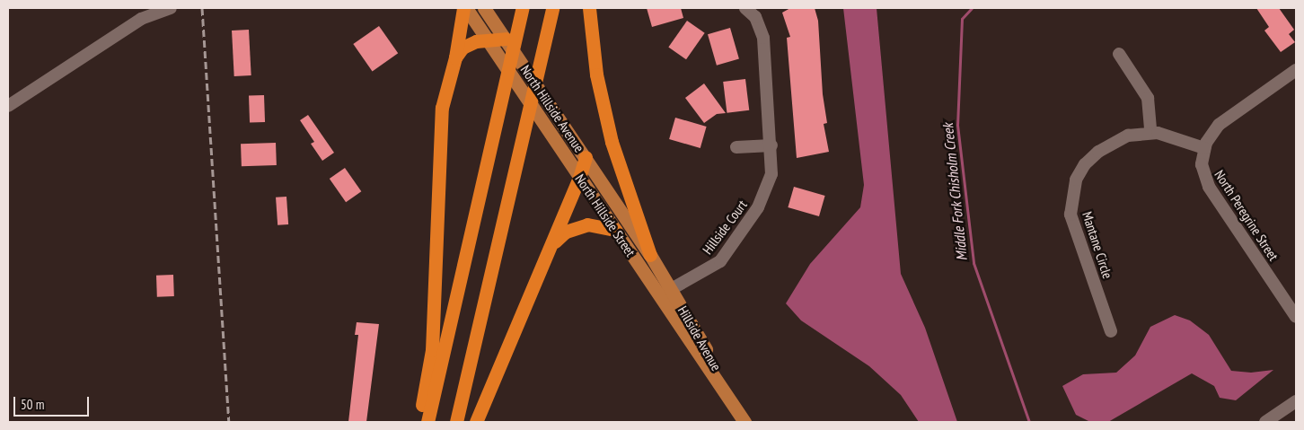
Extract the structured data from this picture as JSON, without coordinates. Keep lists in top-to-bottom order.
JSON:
{
  "streets": {
    "main road": ["North Hillside Avenue", "North Hillside Street", "Hillside Avenue"],
    "street": ["North Peregrine Street", "Hillside Court", "Mantane Circle"]
  },
  "crossings": [
    ["North Hillside Avenue", "Hillside Avenue"],
    ["North Hillside Street", "Hillside Court"],
    ["North Hillside Street", "Hillside Avenue"],
    ["North Peregrine Street", "Mantane Circle"],
    ["Hillside Court", "Hillside Avenue"]
  ],
  "water": ["Middle Fork Chisholm Creek"],
  "scale_bar": "50 m"
}
